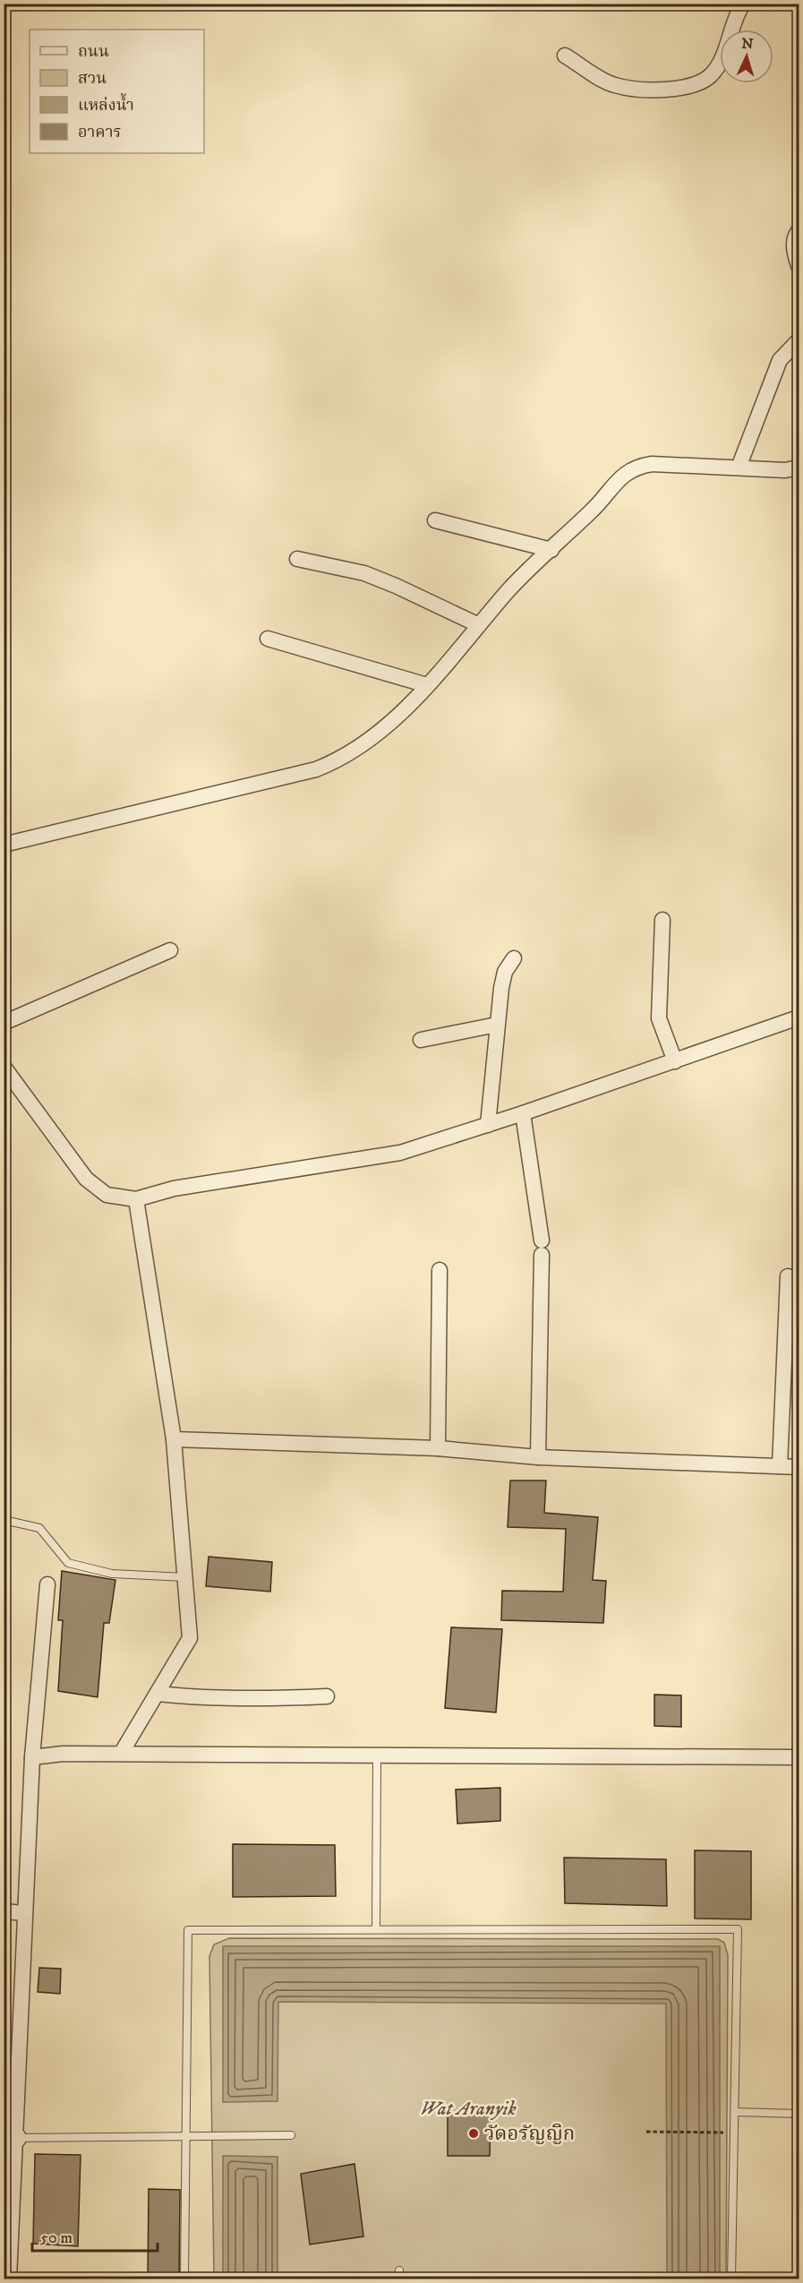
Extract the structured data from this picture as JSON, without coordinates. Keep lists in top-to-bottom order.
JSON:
{
  "parks": ["Wat Aranyik"],
  "places": ["วัดอรัญญิก"],
  "legend": [
    "ถนน",
    "สวน",
    "แหล่งน้ำ",
    "อาคาร"
  ],
  "scale_bar": "50 m",
  "north": "top"
}
